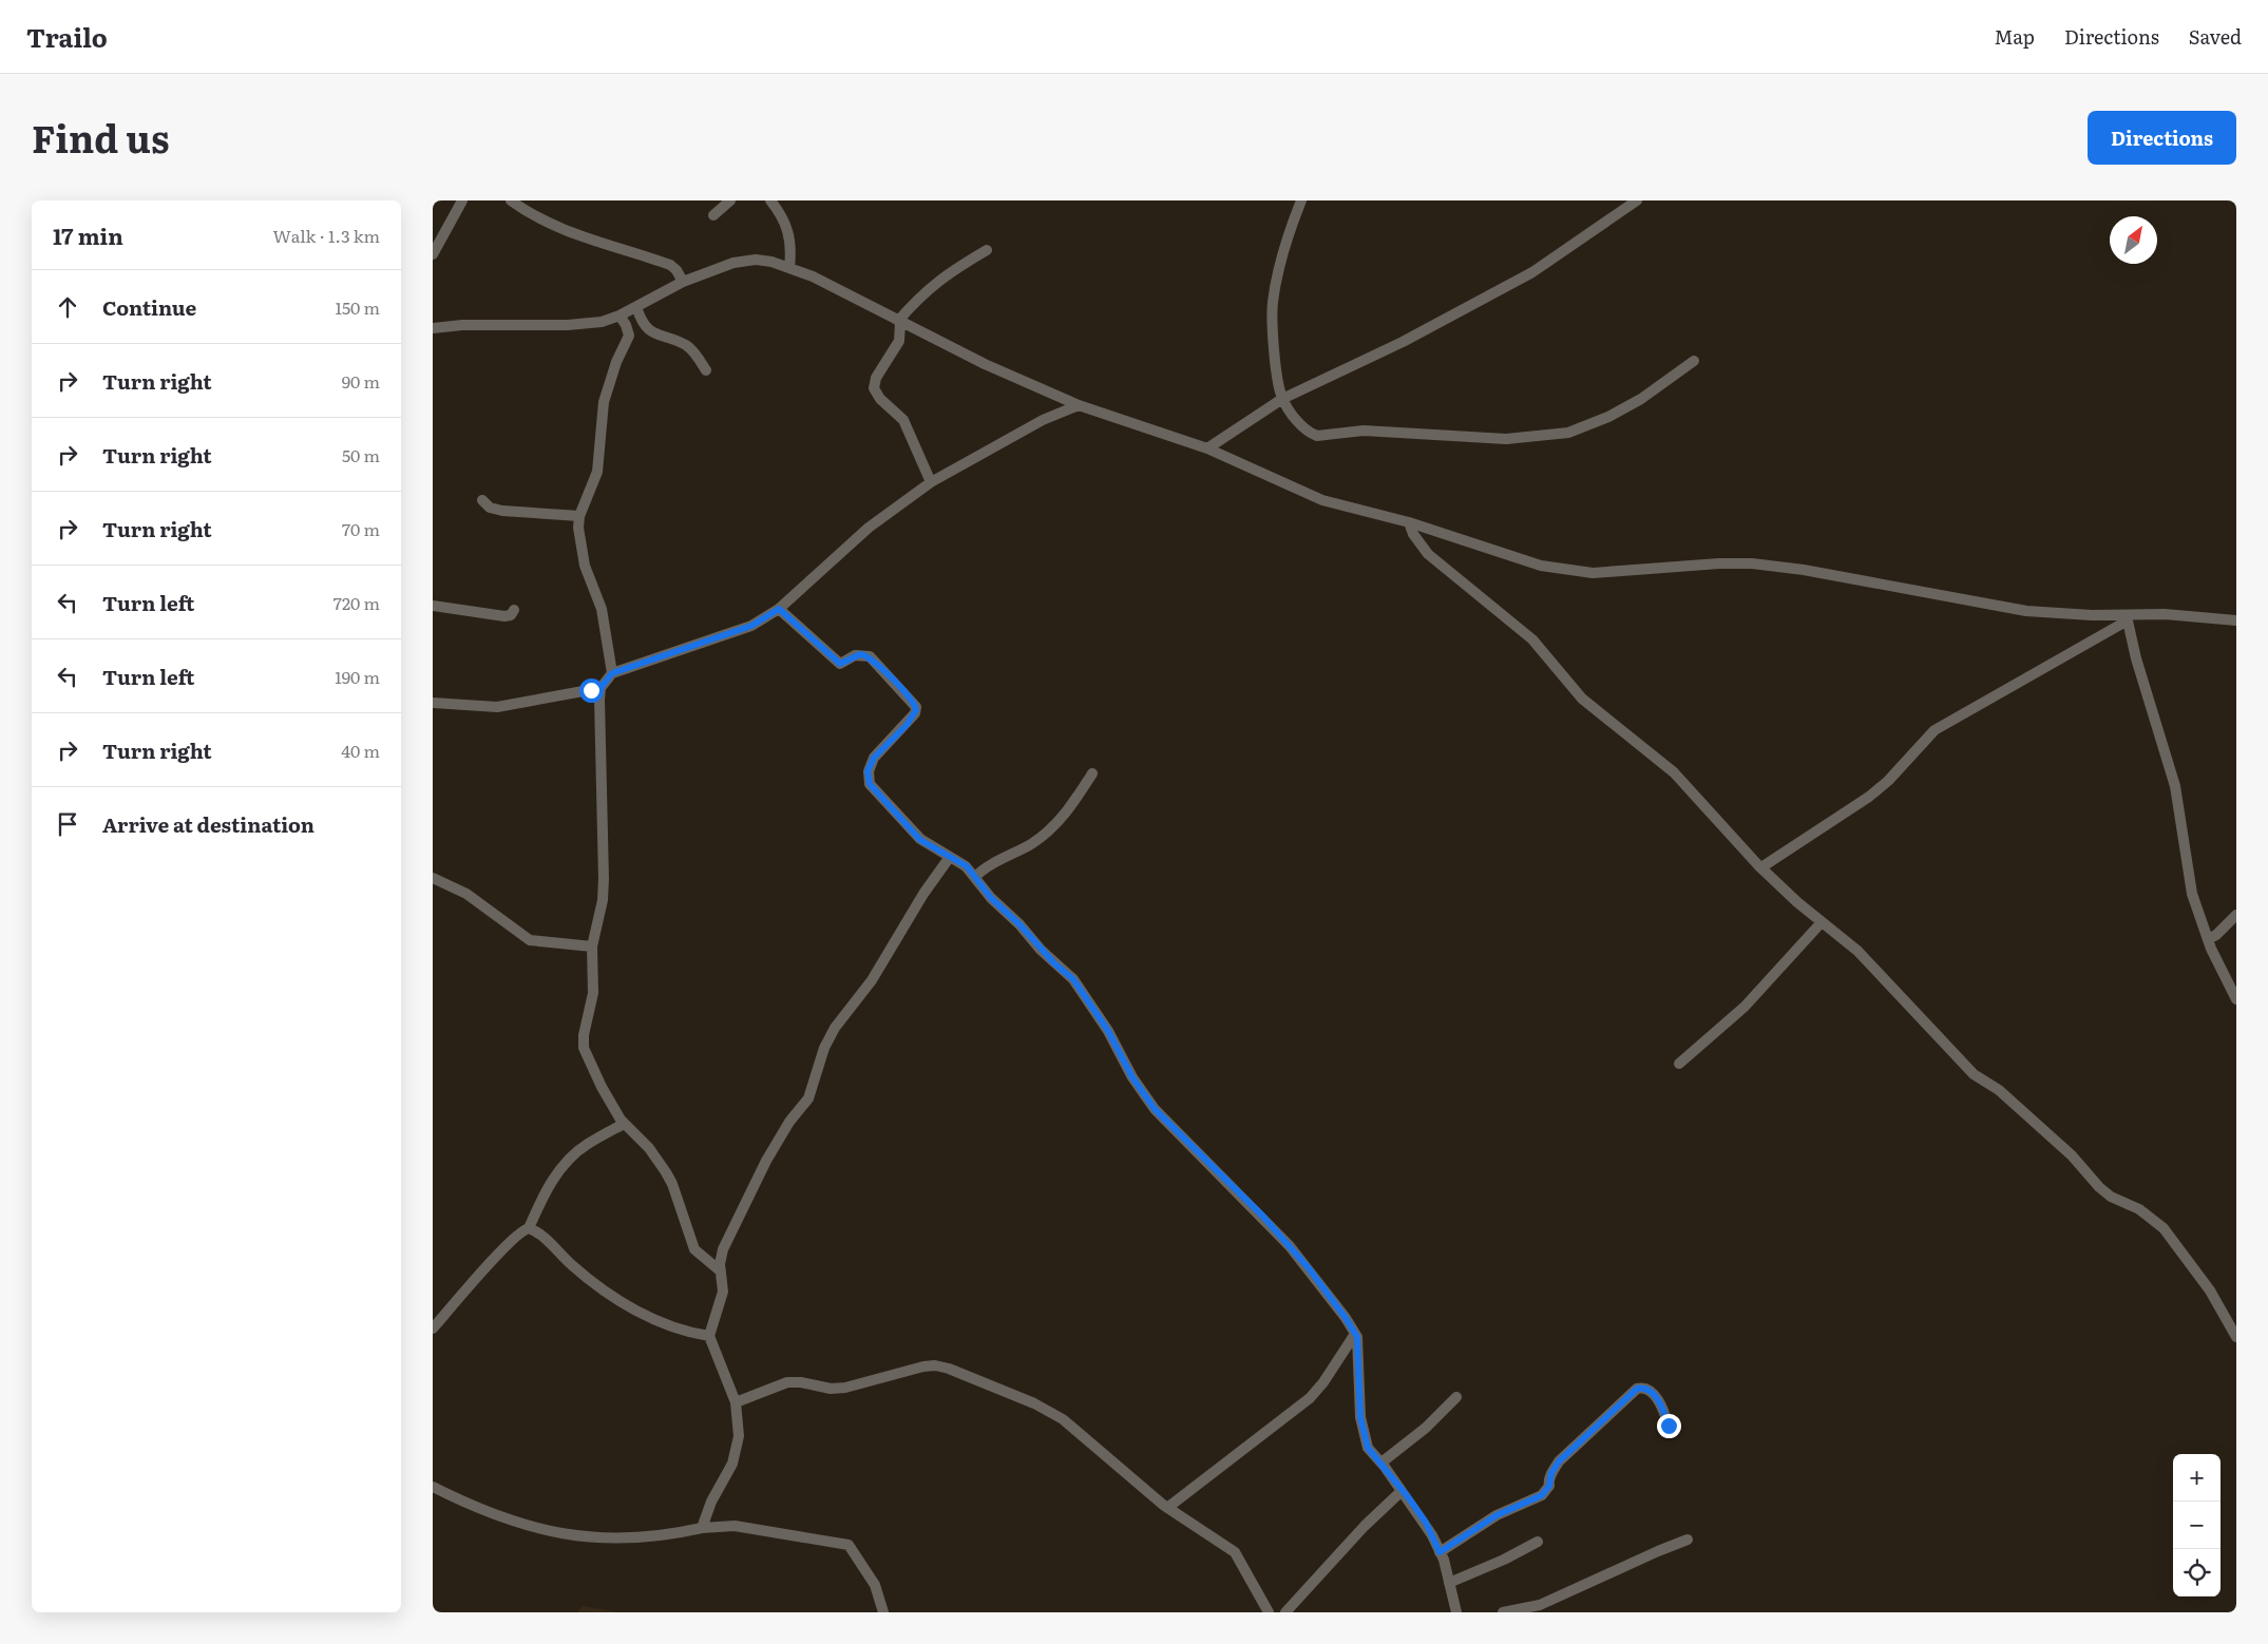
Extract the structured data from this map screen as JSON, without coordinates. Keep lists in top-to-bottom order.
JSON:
{
  "north": "top right",
  "page": {
    "header": "Trailo",
    "nav": ["Map", "Directions", "Saved"],
    "title": "Find us",
    "buttons": "Directions",
    "heading": ["17 min", "Walk · 1.3 km"],
    "list": [
      ["Continue", "150 m"],
      ["Turn right", "90 m"],
      ["Turn right", "50 m"],
      ["Turn right", "70 m"],
      ["Turn left", "720 m"],
      ["Turn left", "190 m"],
      ["Turn right", "40 m"],
      "Arrive at destination"
    ],
    "map_buttons": ["+", "−"]
  }
}
